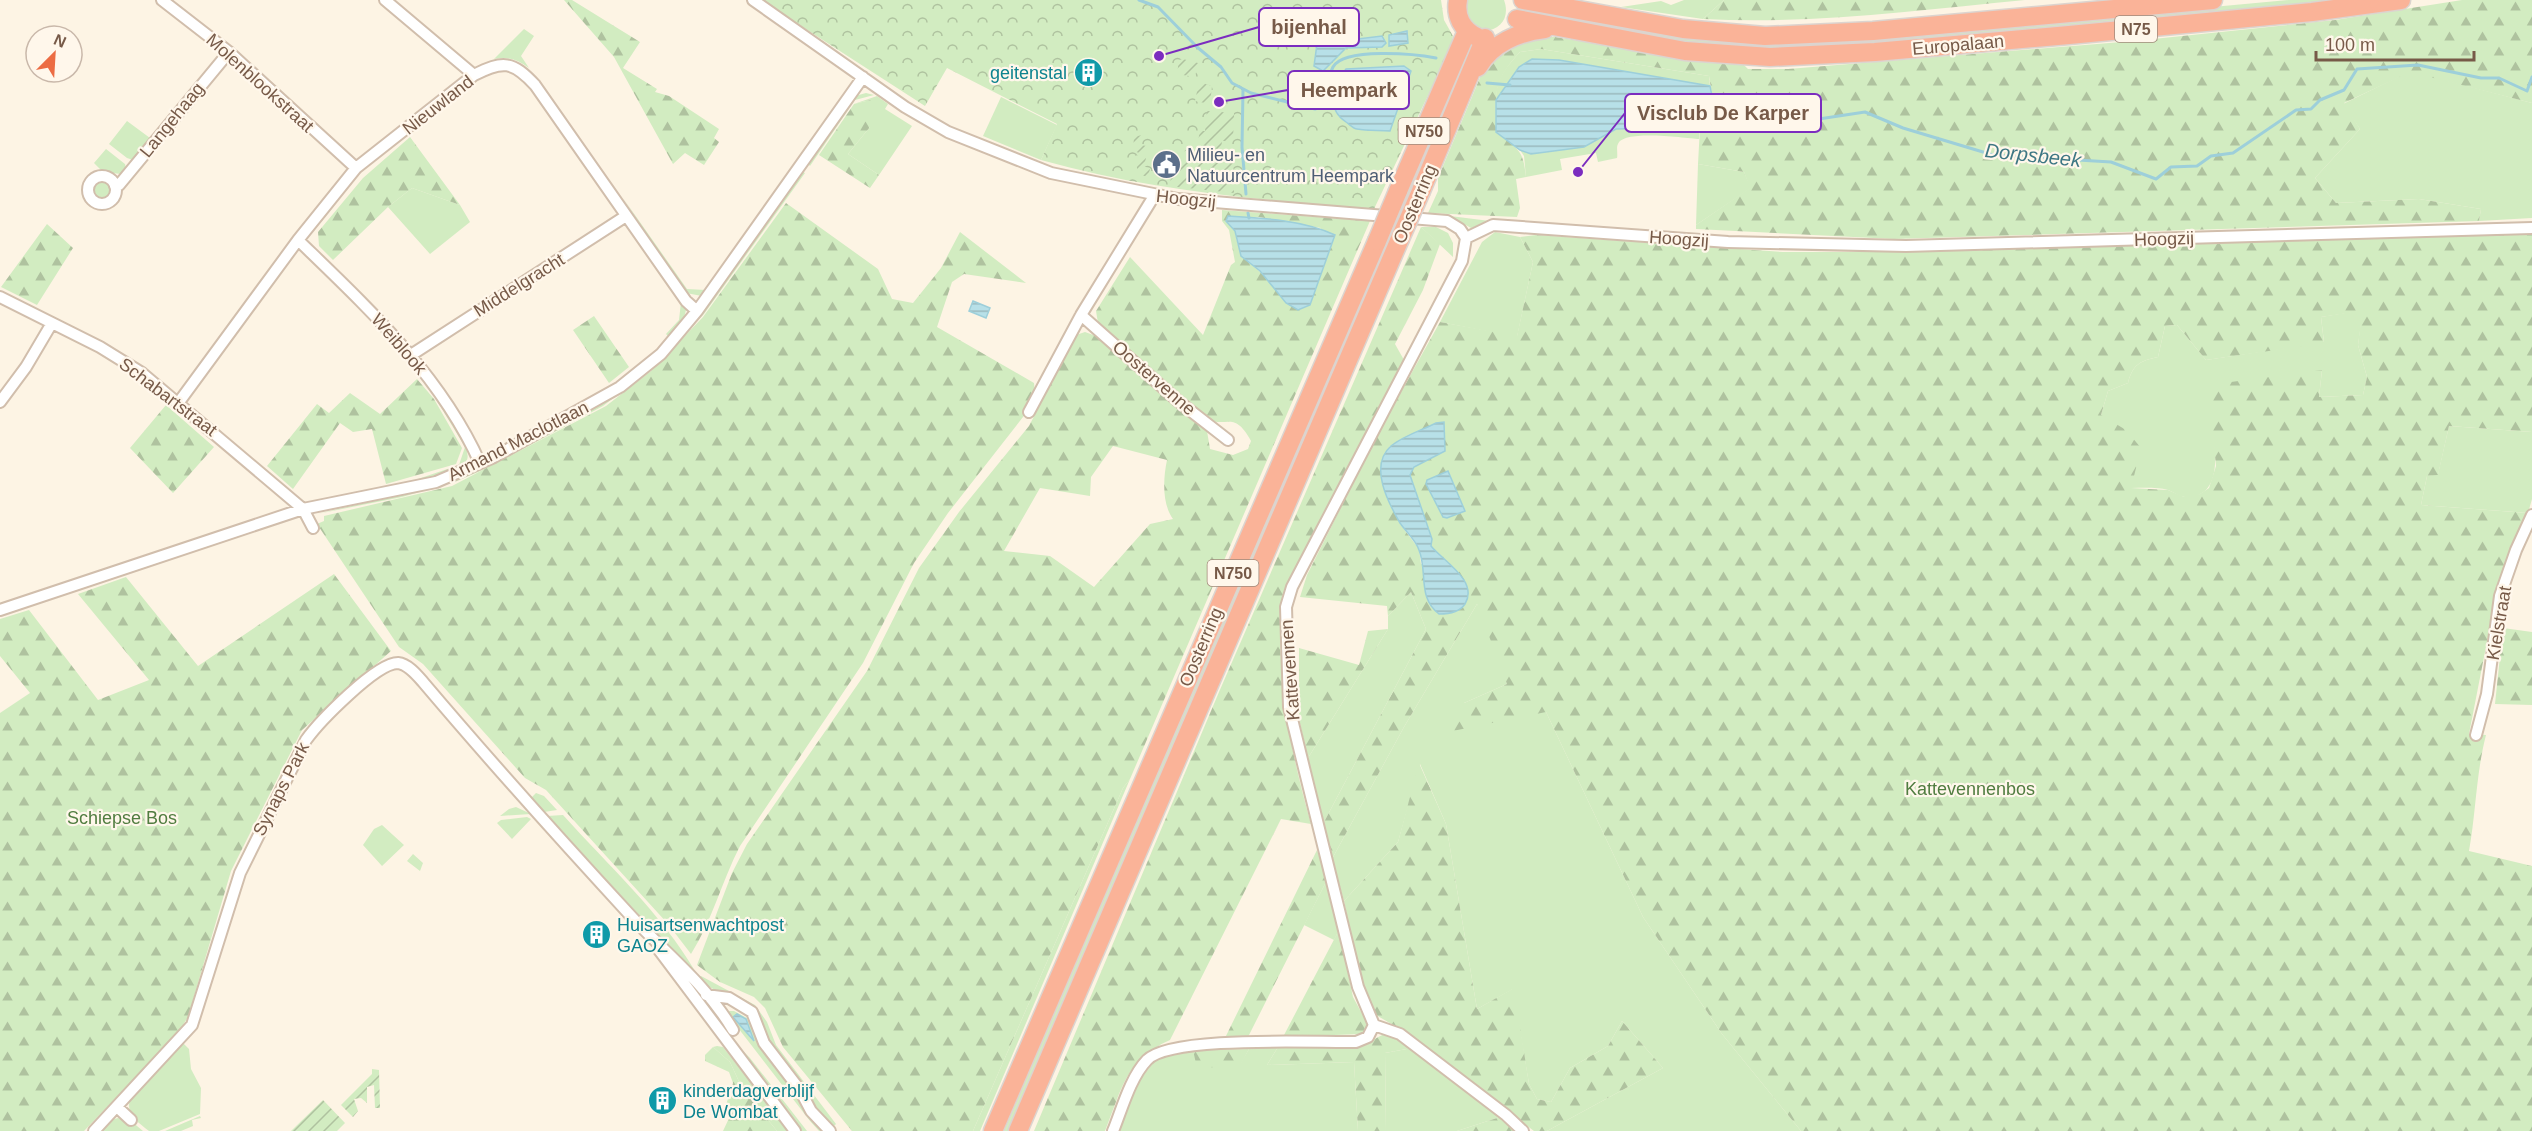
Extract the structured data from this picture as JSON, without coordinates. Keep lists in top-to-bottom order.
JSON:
{
  "streets": {
    "highway": [
      "N75",
      "Europalaan",
      "N750",
      "Oosterring"
    ],
    "street": [
      "Molenblookstraat",
      "Nieuwland",
      "Langehaag",
      "Hoogzij",
      "Middelgracht",
      "Weiblook",
      "Oostervenne",
      "Schabartstraat",
      "Armand Maclotlaan",
      "Kielstraat",
      "Kattevennen",
      "Synaps Park"
    ]
  },
  "crossings": [
    ["Molenblookstraat", "Nieuwland"],
    ["Molenblookstraat", "Langehaag"],
    ["Nieuwland", "Middelgracht"],
    ["Nieuwland", "Weiblook"],
    ["Nieuwland", "Schabartstraat"],
    ["Nieuwland", "Armand Maclotlaan"],
    ["Hoogzij", "Armand Maclotlaan"],
    ["Hoogzij", "Kattevennen"],
    ["Middelgracht", "Weiblook"],
    ["Weiblook", "Armand Maclotlaan"],
    ["Schabartstraat", "Armand Maclotlaan"]
  ],
  "water": ["Dorpsbeek"],
  "parks": ["Kattevennenbos", "Schiepse Bos"],
  "places": {
    "other": ["bijenhal", "Heempark", "Visclub De Karper"],
    "building": ["geitenstal", "Huisartsenwachtpost GAOZ", "kinderdagverblijf De Wombat"],
    "public building": ["Milieu- en Natuurcentrum Heempark"]
  },
  "scale_bar": "100 m",
  "north": "top right"
}
